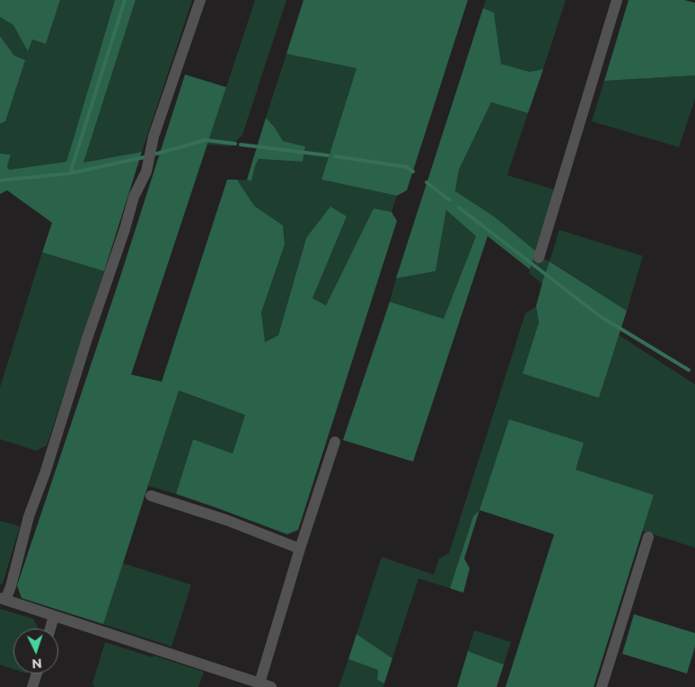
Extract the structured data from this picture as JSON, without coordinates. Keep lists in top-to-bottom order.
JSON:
{
  "north": "bottom"
}
